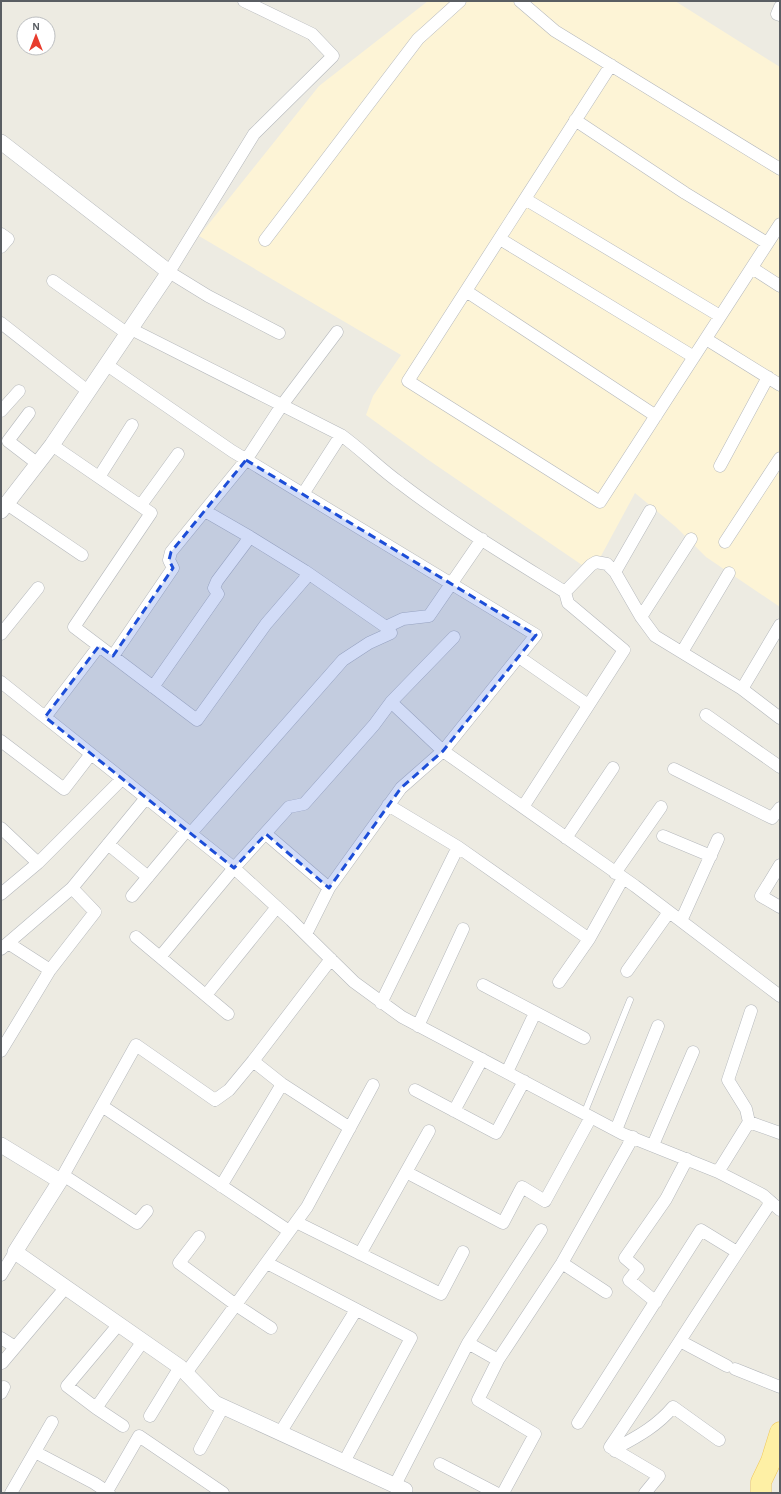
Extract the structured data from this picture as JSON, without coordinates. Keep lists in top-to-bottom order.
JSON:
{
  "north": "top"
}
